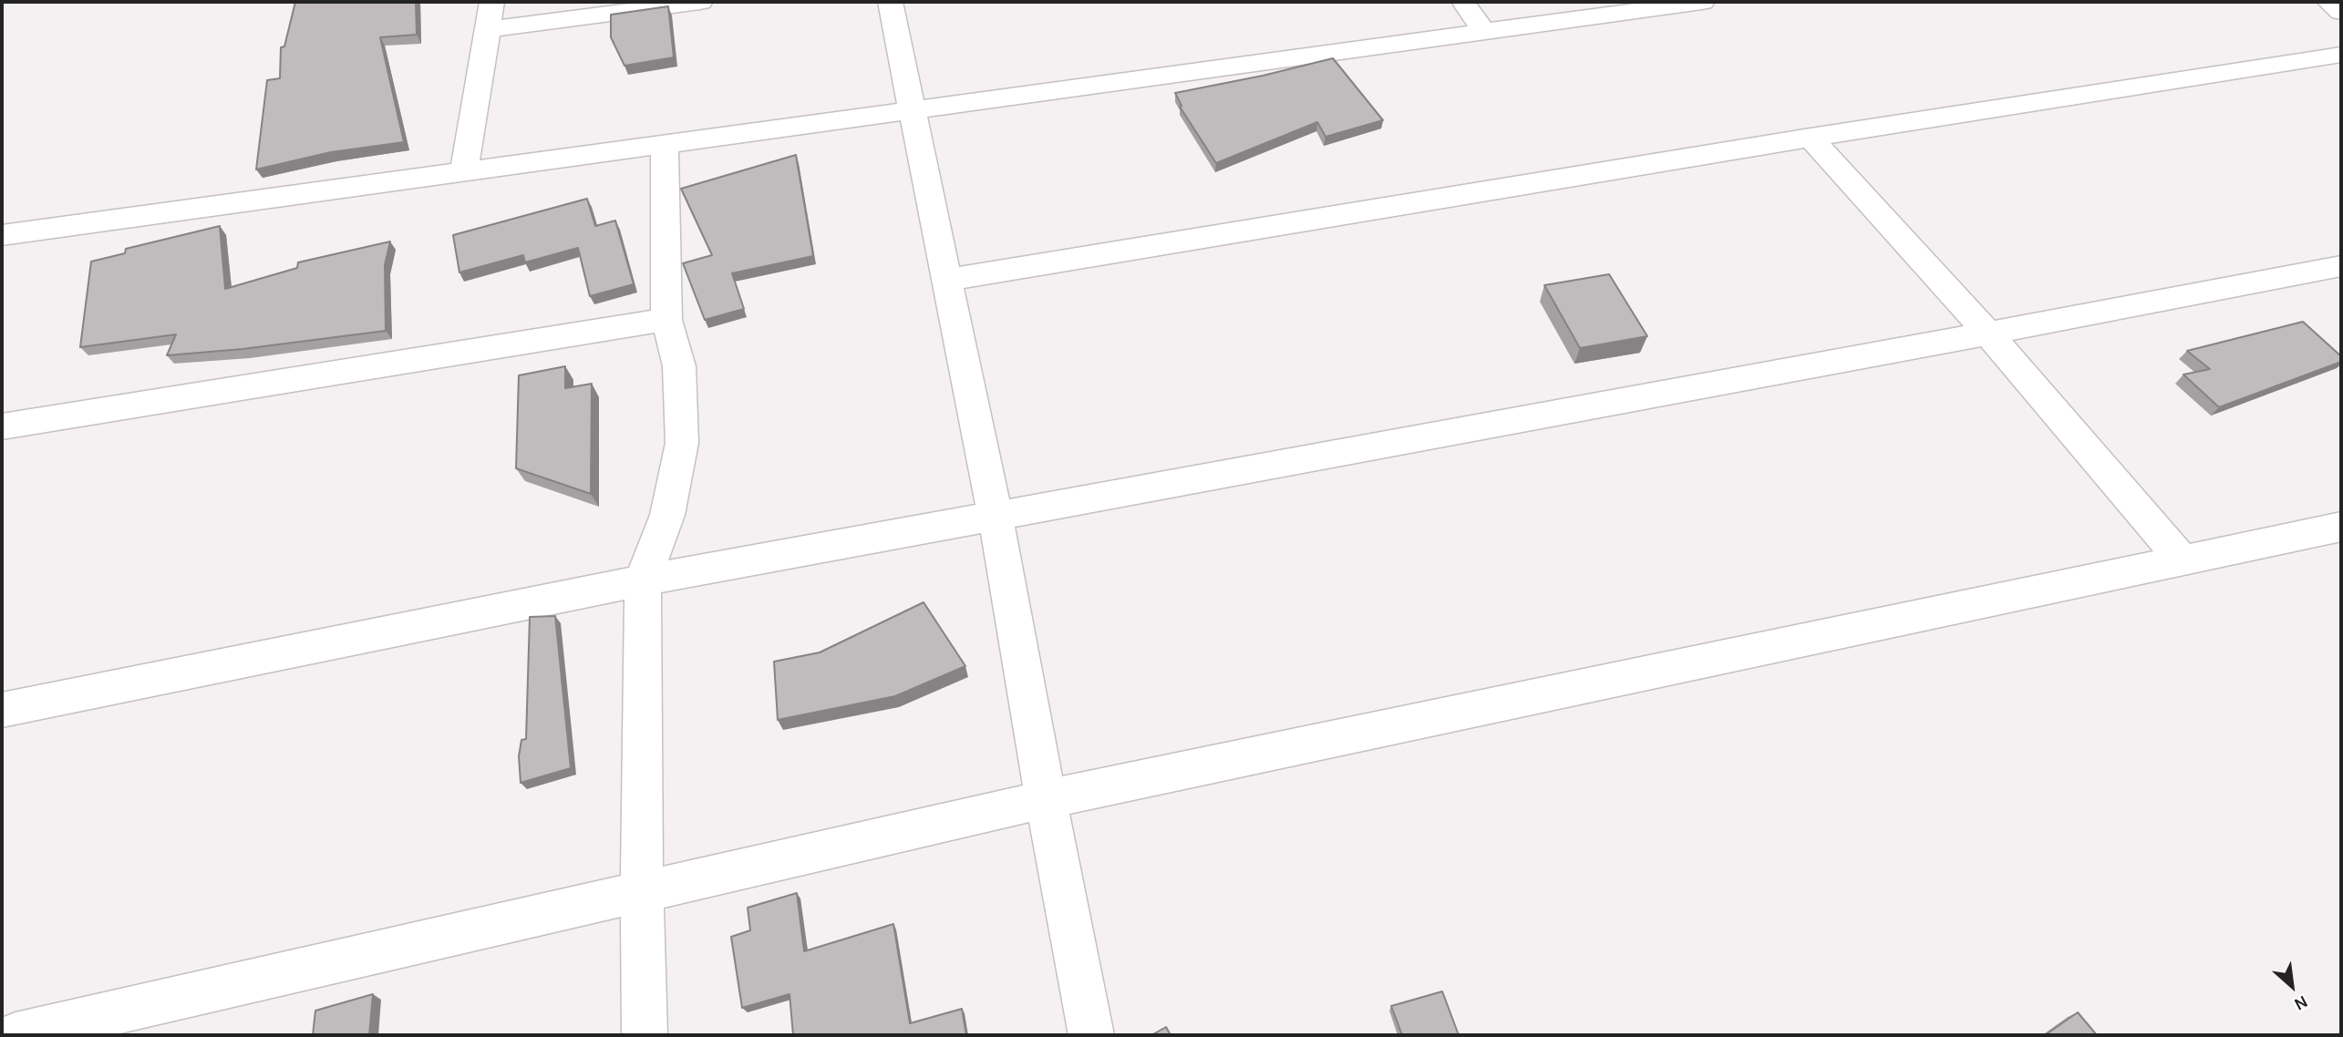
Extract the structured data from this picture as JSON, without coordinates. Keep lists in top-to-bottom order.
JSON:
{
  "north": "bottom right"
}
